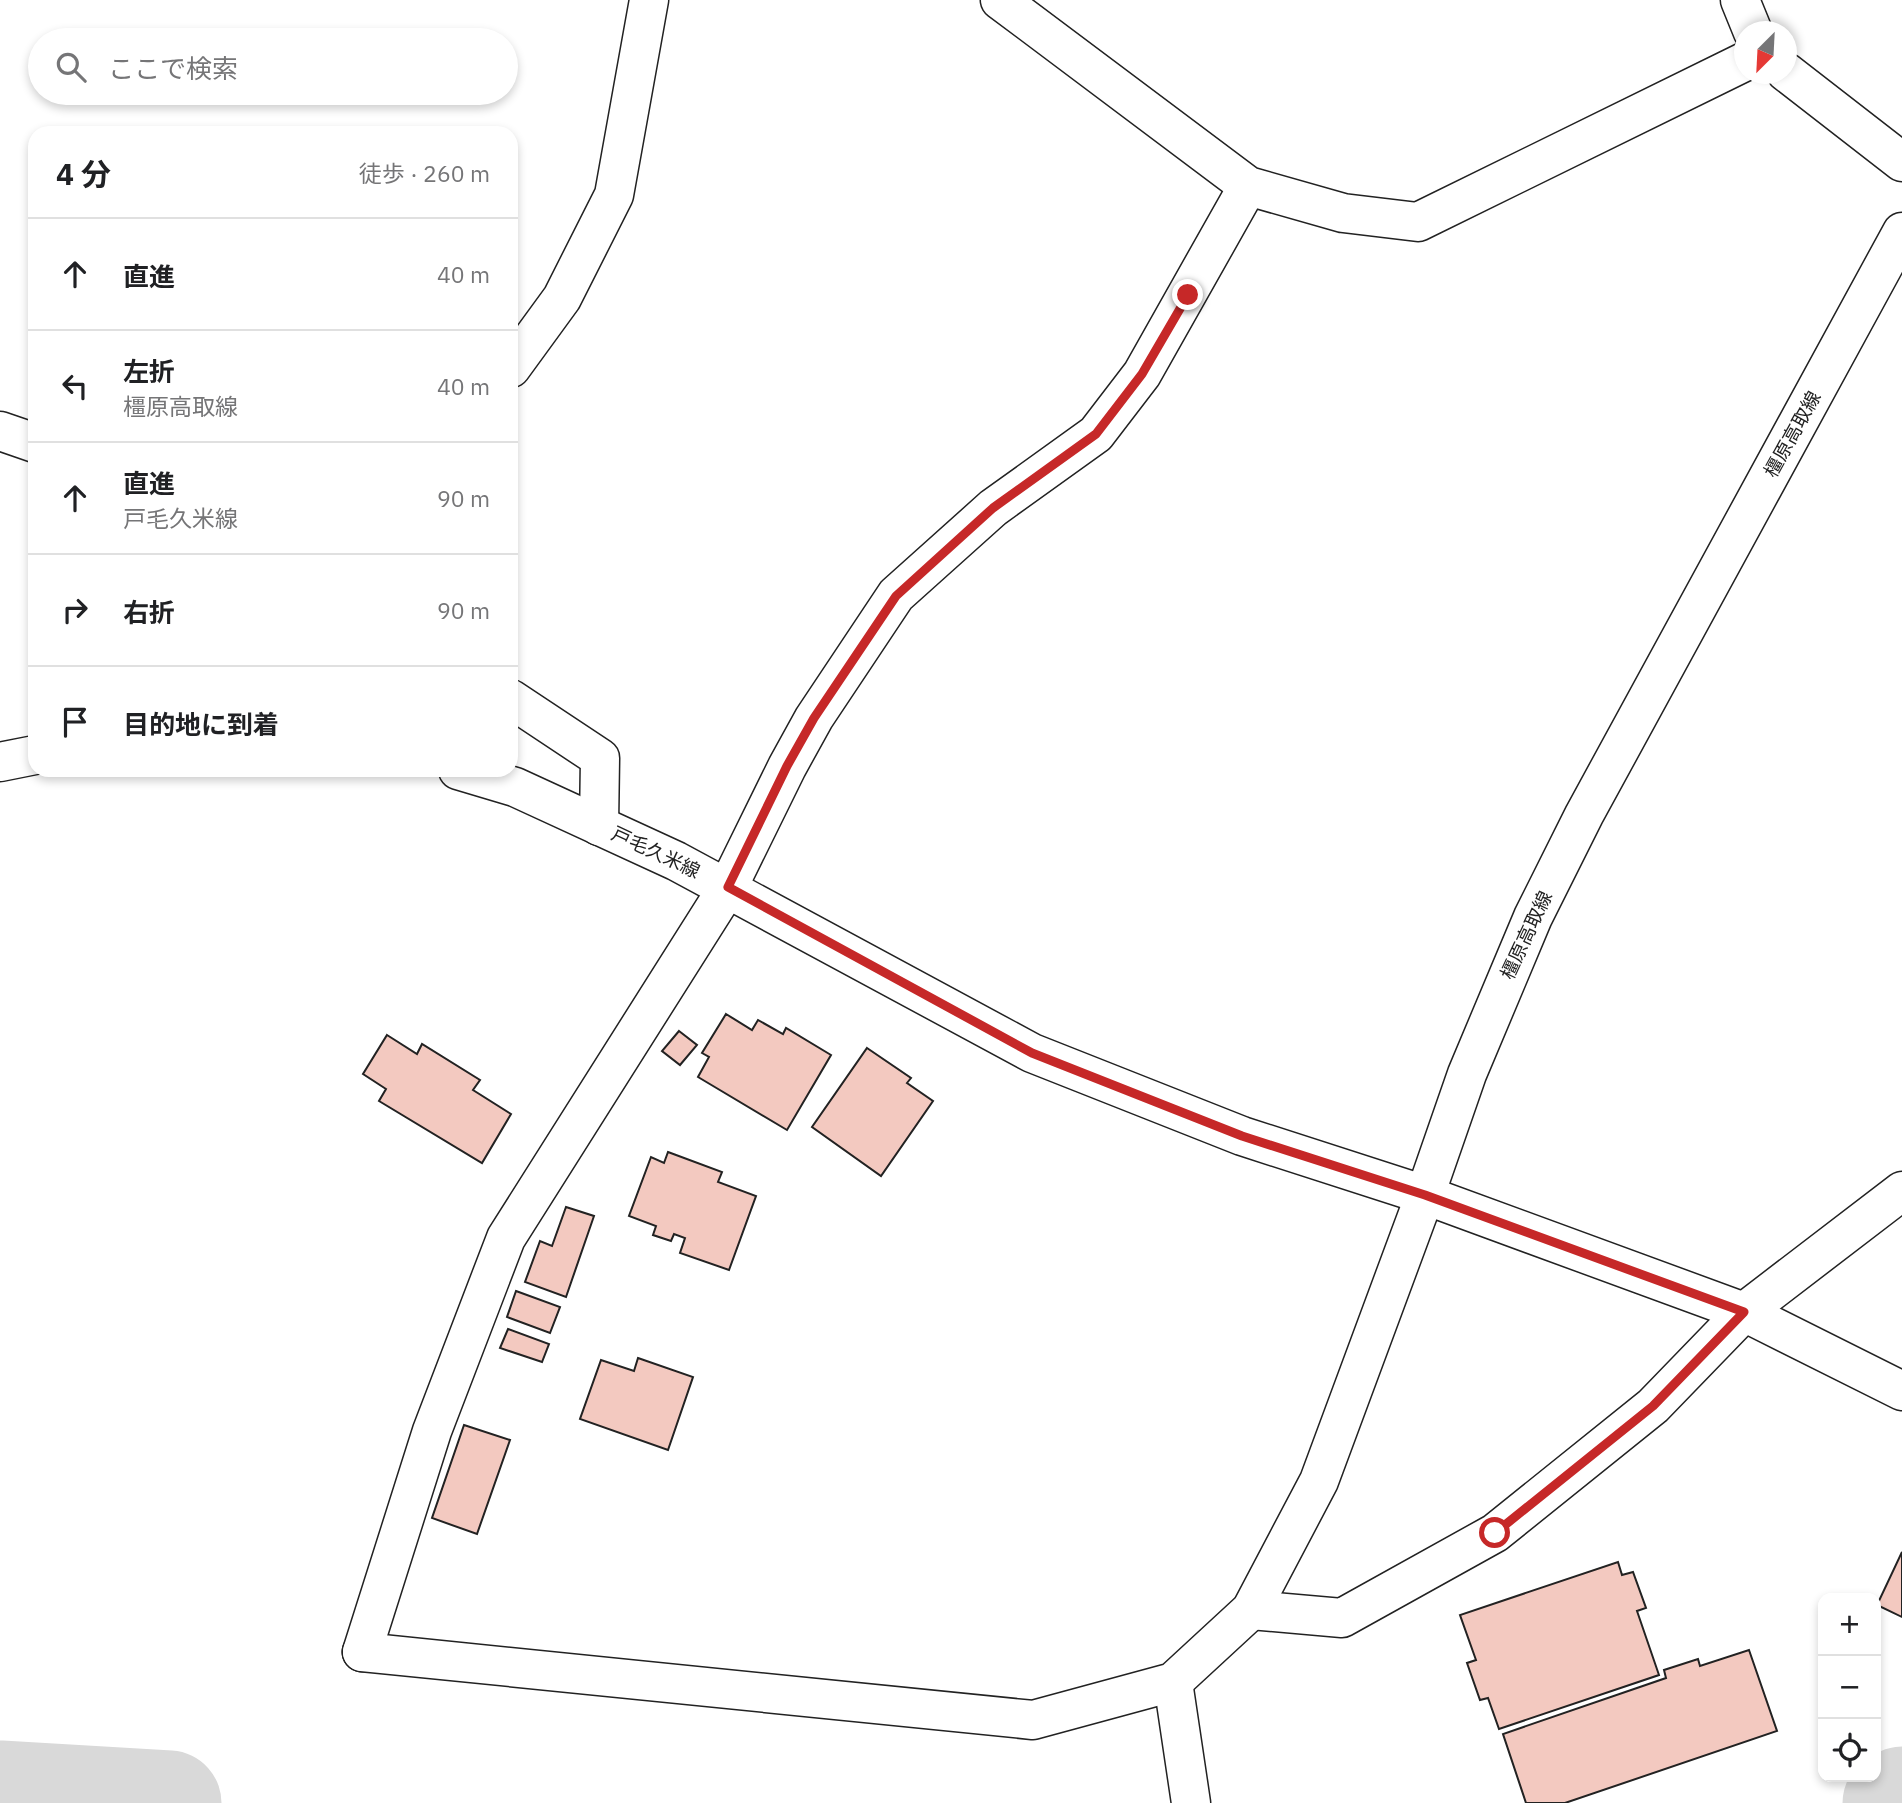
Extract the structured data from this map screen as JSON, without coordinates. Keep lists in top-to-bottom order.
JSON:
{
  "streets": {
    "street": ["橿原高取線", "戸毛久米線"]
  },
  "crossings": [
    ["橿原高取線", "戸毛久米線"]
  ],
  "north": "bottom left",
  "page": {
    "search": "ここで検索",
    "heading": ["4 分", "徒歩 · 260 m"],
    "list": [
      ["直進", "40 m"],
      ["左折", "橿原高取線", "40 m"],
      ["直進", "戸毛久米線", "90 m"],
      ["右折", "90 m"],
      "目的地に到着"
    ],
    "map_buttons": ["+", "−"]
  }
}
